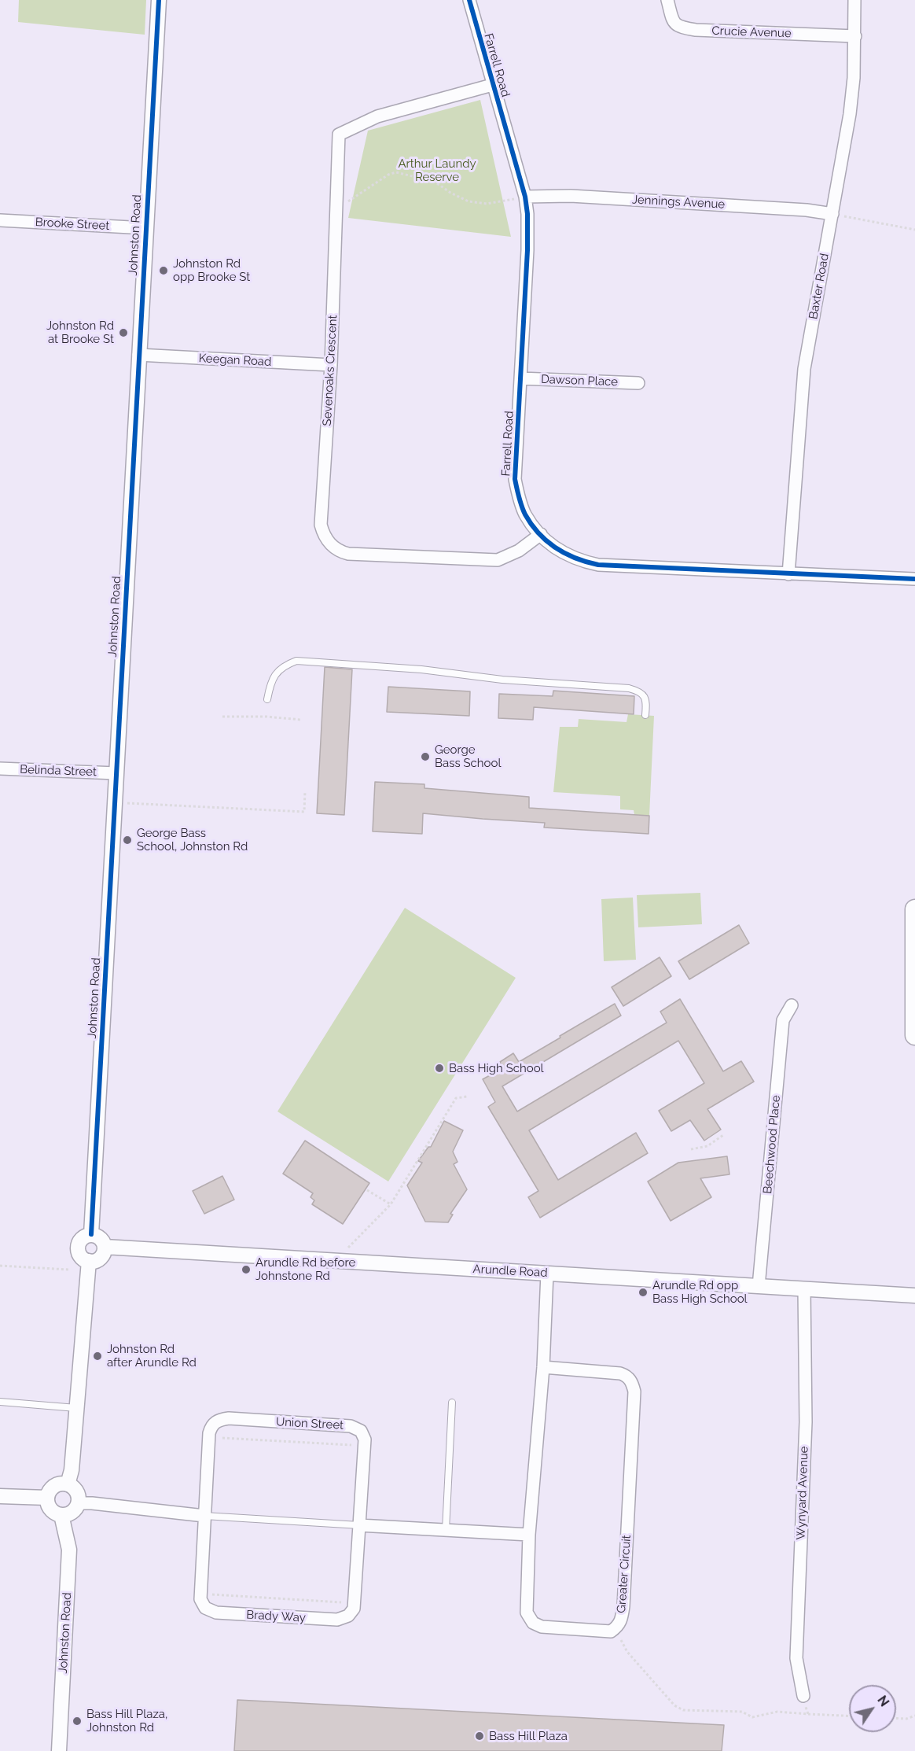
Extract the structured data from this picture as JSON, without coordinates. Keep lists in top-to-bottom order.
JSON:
{
  "streets": {
    "street": [
      "Crucie Avenue",
      "Farrell Road",
      "Jennings Avenue",
      "Brooke Street",
      "Johnston Road",
      "Baxter Road",
      "Keegan Road",
      "Sevenoaks Crescent",
      "Dawson Place",
      "Belinda Street",
      "Beechwood Place",
      "Arundle Road",
      "Union Street",
      "Wynyard Avenue",
      "Greater Circuit",
      "Brady Way"
    ]
  },
  "crossings": [
    ["Crucie Avenue", "Baxter Road"],
    ["Farrell Road", "Jennings Avenue"],
    ["Farrell Road", "Baxter Road"],
    ["Farrell Road", "Sevenoaks Crescent"],
    ["Farrell Road", "Dawson Place"],
    ["Jennings Avenue", "Baxter Road"],
    ["Brooke Street", "Johnston Road"],
    ["Johnston Road", "Keegan Road"],
    ["Johnston Road", "Belinda Street"],
    ["Johnston Road", "Arundle Road"],
    ["Keegan Road", "Sevenoaks Crescent"],
    ["Beechwood Place", "Arundle Road"],
    ["Arundle Road", "Wynyard Avenue"],
    ["Arundle Road", "Greater Circuit"]
  ],
  "parks": ["Arthur Laundy Reserve"],
  "places": [
    "Johnston Rd opp Brooke St",
    "Johnston Rd at Brooke St",
    "George Bass School",
    "George Bass School, Johnston Rd",
    "Bass High School",
    "Arundle Rd before Johnstone Rd",
    "Arundle Rd opp Bass High School",
    "Johnston Rd after Arundle Rd",
    "Bass Hill Plaza, Johnston Rd",
    "Bass Hill Plaza"
  ],
  "north": "top right"
}
